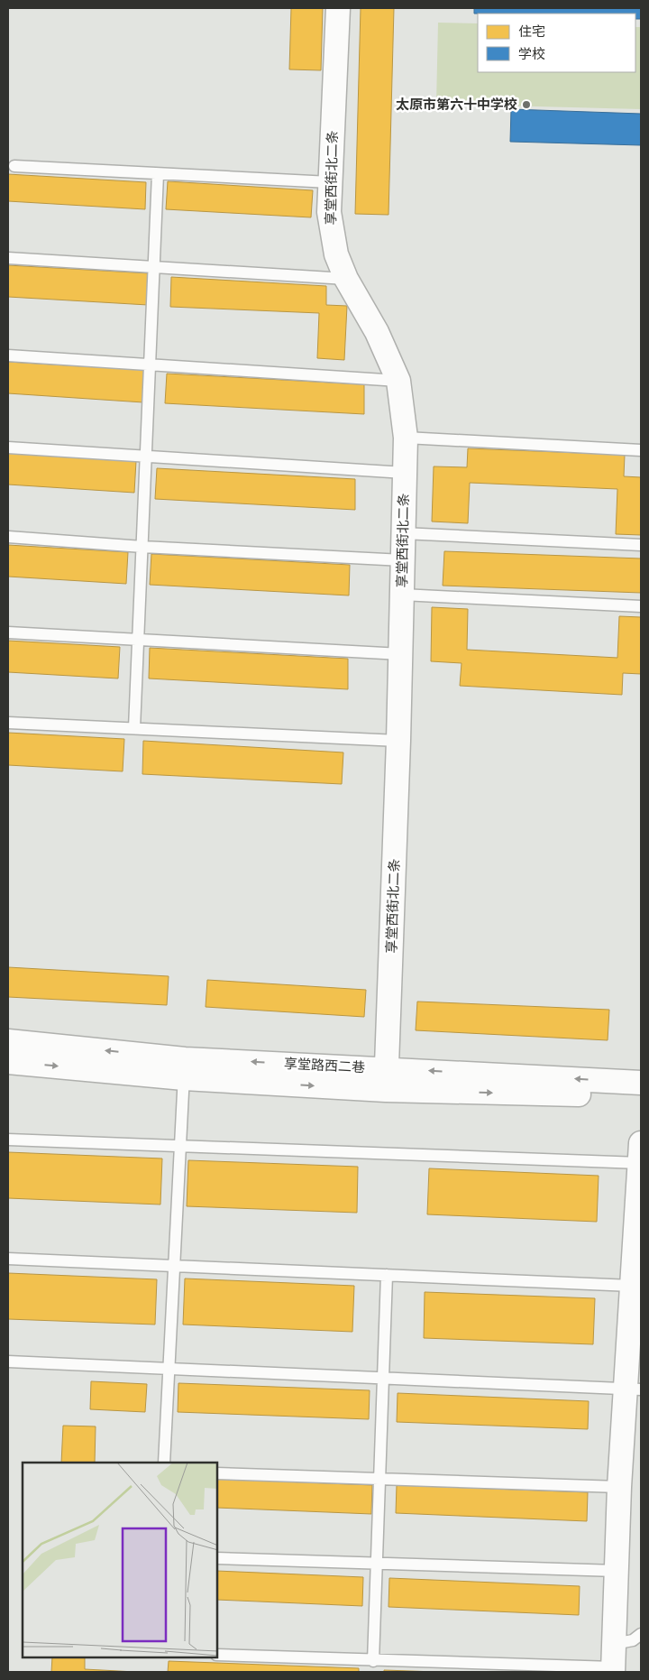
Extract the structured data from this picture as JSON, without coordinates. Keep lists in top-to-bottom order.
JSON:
{
  "streets": {
    "street": ["享堂西街北二条", "享堂路西二巷"]
  },
  "crossings": [
    ["享堂西街北二条", "享堂路西二巷"]
  ],
  "places": ["太原市第六十中学校"],
  "legend": ["住宅", "学校"]
}
